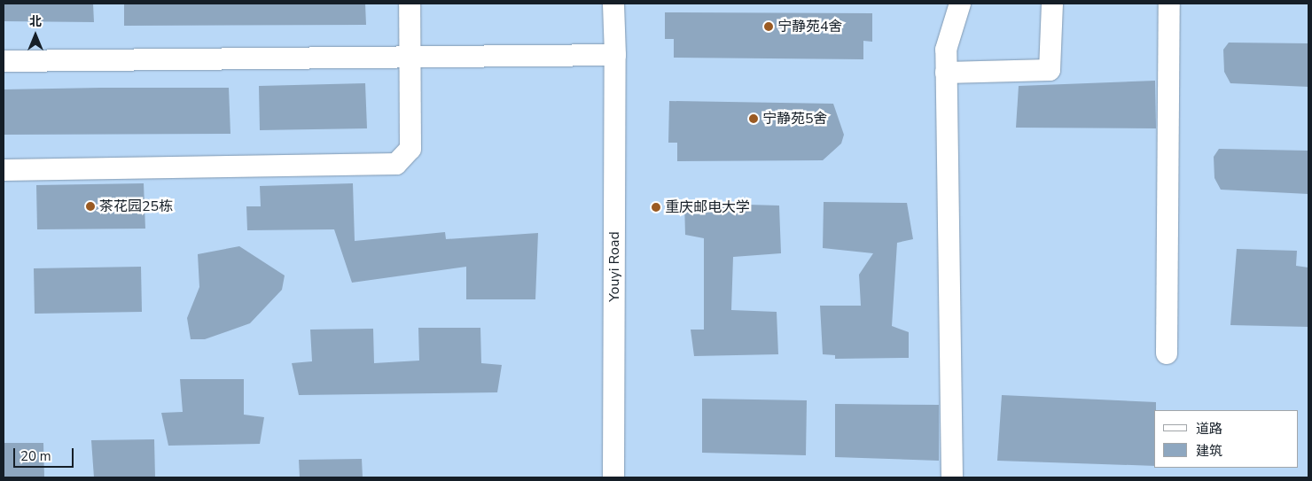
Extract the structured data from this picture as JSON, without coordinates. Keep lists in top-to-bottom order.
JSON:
{
  "streets": {
    "street": ["Youyi Road"]
  },
  "places": [
    "宁静苑4舍",
    "宁静苑5舍",
    "茶花园25栋",
    "重庆邮电大学"
  ],
  "legend": ["道路", "建筑"],
  "scale_bar": "20 m",
  "north": "top"
}
